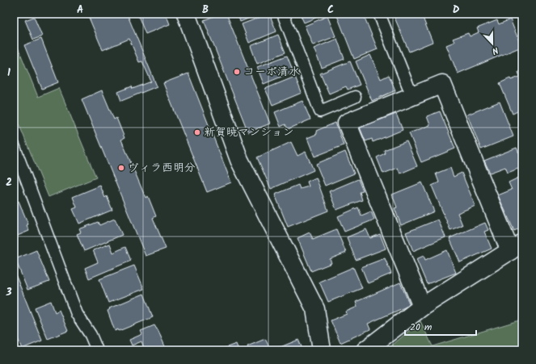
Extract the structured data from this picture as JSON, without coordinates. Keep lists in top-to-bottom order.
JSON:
{
  "places": ["コーポ清水", "新賀暁マンション", "ヴィラ西明分"],
  "scale_bar": "20 m",
  "north": "bottom",
  "grid": {
    "columns": [
      "A",
      "B",
      "C",
      "D"
    ],
    "rows": ["1", "2", "3"]
  }
}
